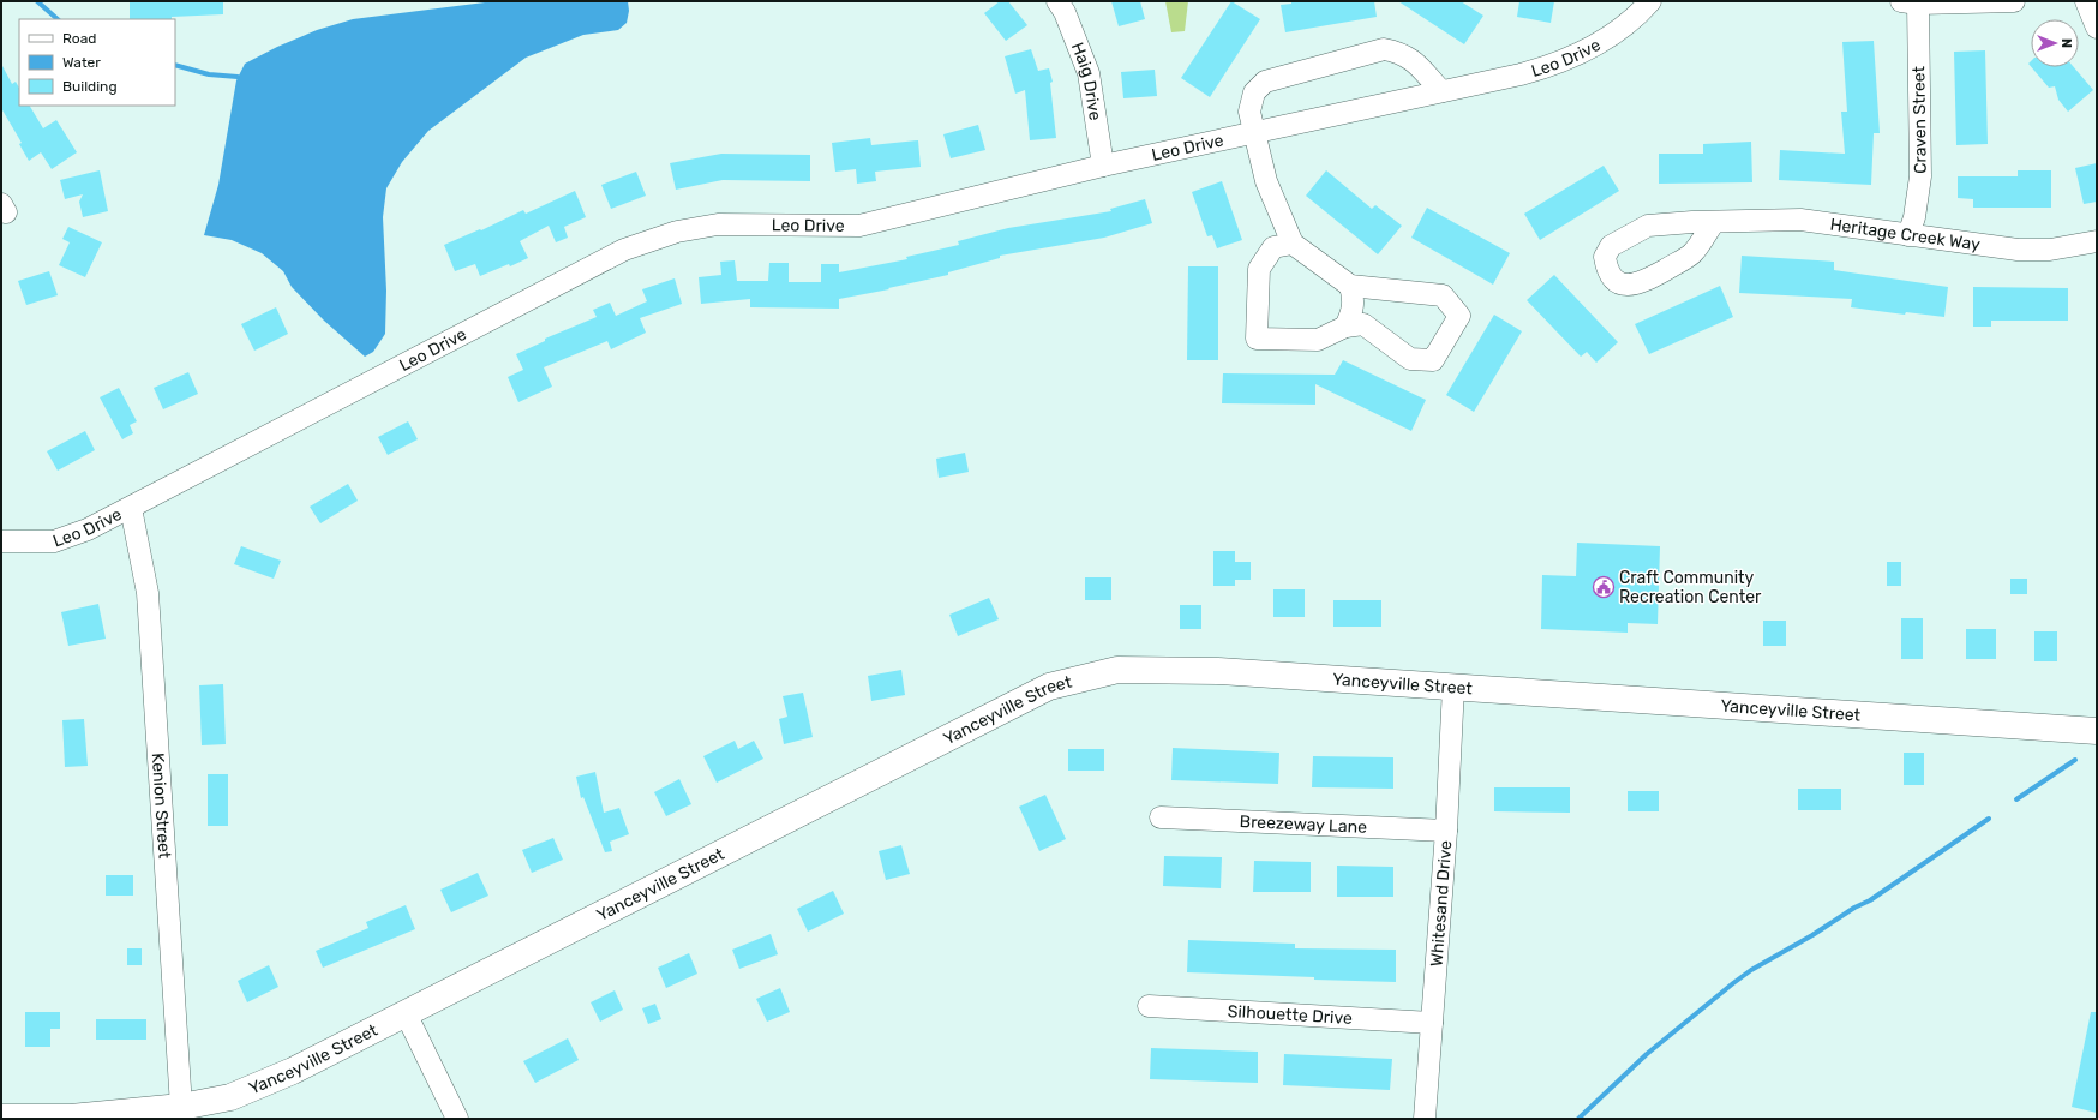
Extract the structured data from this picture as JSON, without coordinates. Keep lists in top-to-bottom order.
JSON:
{
  "streets": {
    "main road": ["Yanceyville Street"],
    "street": [
      "Leo Drive",
      "Haig Drive",
      "Craven Street",
      "Heritage Creek Way",
      "Kenion Street",
      "Breezeway Lane",
      "Whitesand Drive",
      "Silhouette Drive"
    ]
  },
  "crossings": [
    ["Leo Drive", "Haig Drive"],
    ["Leo Drive", "Kenion Street"],
    ["Craven Street", "Heritage Creek Way"],
    ["Yanceyville Street", "Kenion Street"],
    ["Yanceyville Street", "Whitesand Drive"],
    ["Breezeway Lane", "Whitesand Drive"],
    ["Whitesand Drive", "Silhouette Drive"]
  ],
  "places": {
    "public building": ["Craft Community Recreation Center"]
  },
  "legend": ["Road", "Water", "Building"],
  "north": "right"
}
